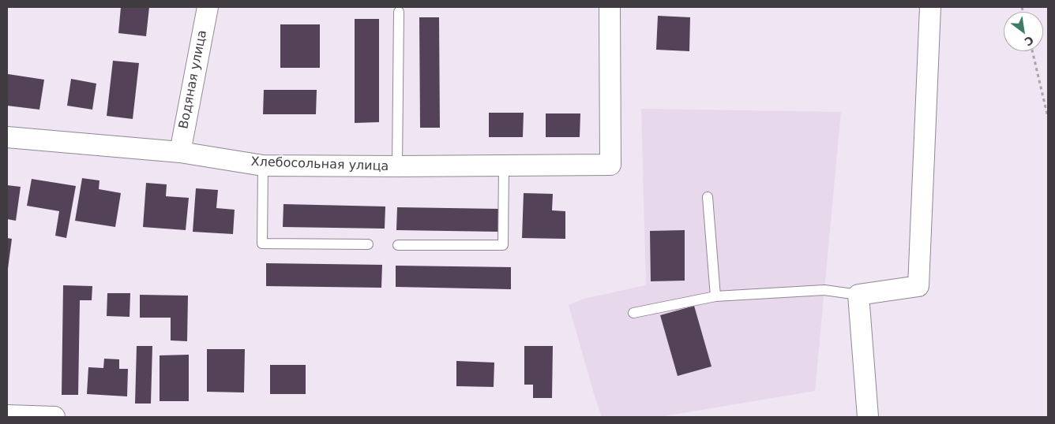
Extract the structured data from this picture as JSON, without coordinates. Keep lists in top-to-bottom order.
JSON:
{
  "streets": {
    "street": ["Водяная улица", "Хлебосольная улица"]
  },
  "crossings": [
    ["Водяная улица", "Хлебосольная улица"]
  ],
  "north": "bottom right"
}
